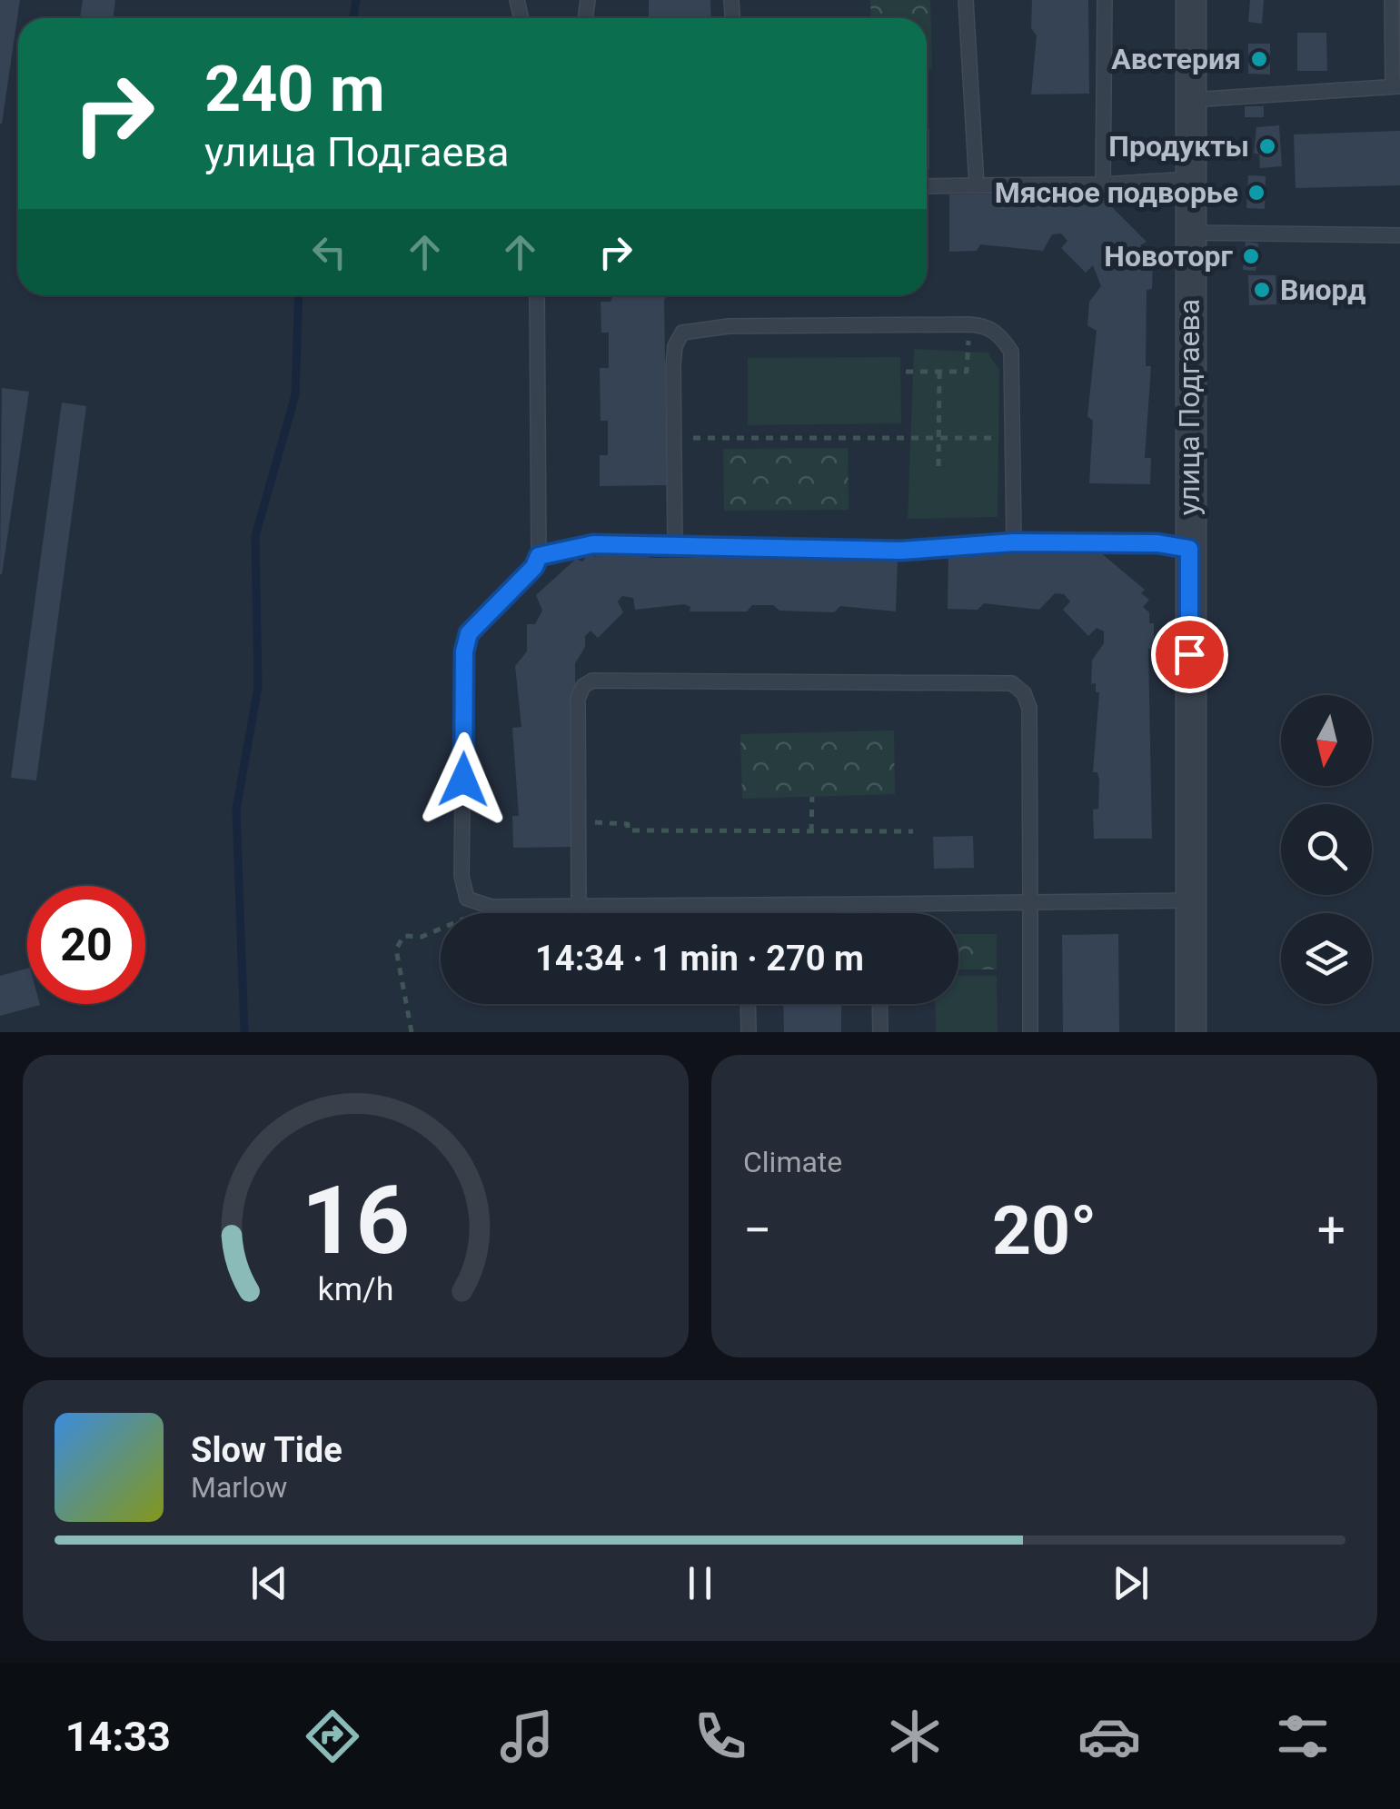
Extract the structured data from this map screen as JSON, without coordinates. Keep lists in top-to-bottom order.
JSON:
{
  "streets": {
    "street": ["улица Подгаева"]
  },
  "places": [
    "Австерия",
    "Продукты",
    "Мясное подворье",
    "Новоторг",
    "Виорд"
  ],
  "north": "bottom",
  "page": {
    "turn": ["240 m", "улица Подгаева"],
    "limit": "20",
    "trip": "14:34 · 1 min · 270 m",
    "tile": "Climate",
    "heat": ["−", "20°", "+"],
    "song": ["Slow Tide", "Marlow"],
    "tabs": "14:33",
    "gauge": ["16", "km/h"]
  }
}
